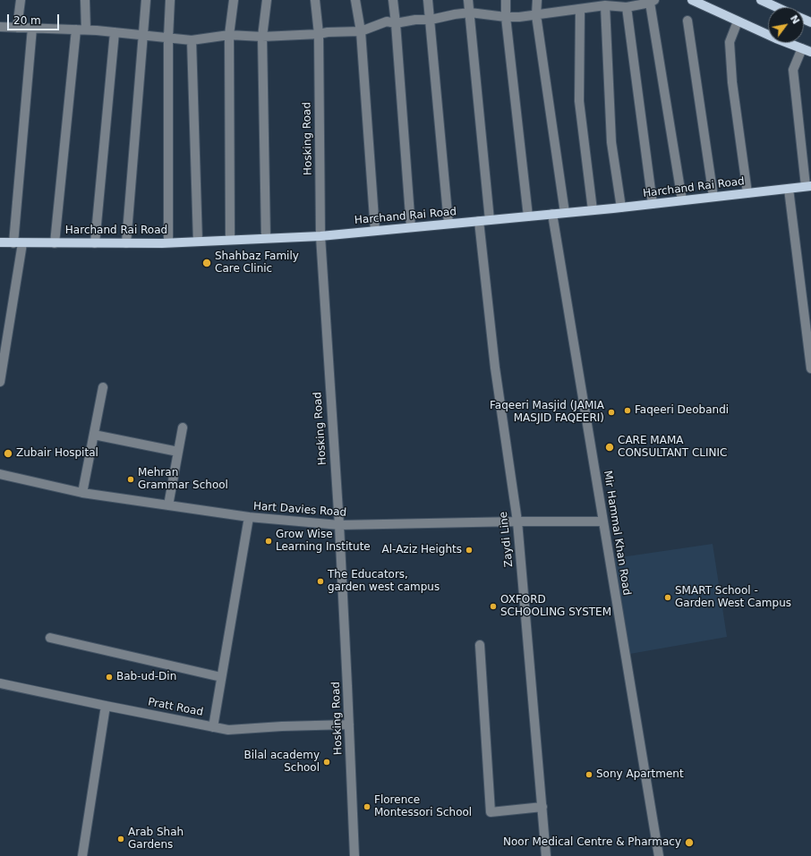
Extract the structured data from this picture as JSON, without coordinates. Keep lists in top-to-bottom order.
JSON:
{
  "streets": {
    "main road": ["Harchand Rai Road"],
    "street": [
      "Hosking Road",
      "Hart Davies Road",
      "Mir Hammal Khan Road",
      "Zaydi Line",
      "Pratt Road"
    ]
  },
  "crossings": [
    ["Hosking Road", "Harchand Rai Road"],
    ["Hosking Road", "Hart Davies Road"],
    ["Hosking Road", "Pratt Road"],
    ["Harchand Rai Road", "Mir Hammal Khan Road"],
    ["Harchand Rai Road", "Zaydi Line"],
    ["Hart Davies Road", "Mir Hammal Khan Road"],
    ["Hart Davies Road", "Zaydi Line"]
  ],
  "places": [
    "Shahbaz Family Care Clinic",
    "Faqeeri Deobandi",
    "Faqeeri Masjid (JAMIA MASJID FAQEERI)",
    "CARE MAMA CONSULTANT CLINIC",
    "Zubair Hospital",
    "Mehran Grammar School",
    "Grow Wise Learning Institute",
    "Al-Aziz Heights",
    "The Educators, garden west campus",
    "SMART School - Garden West Campus",
    "OXFORD SCHOOLING SYSTEM",
    "Bab-ud-Din",
    "Bilal academy School",
    "Sony Apartment",
    "Florence Montessori School",
    "Arab Shah Gardens",
    "Noor Medical Centre & Pharmacy"
  ],
  "scale_bar": "20 m",
  "north": "top right"
}
